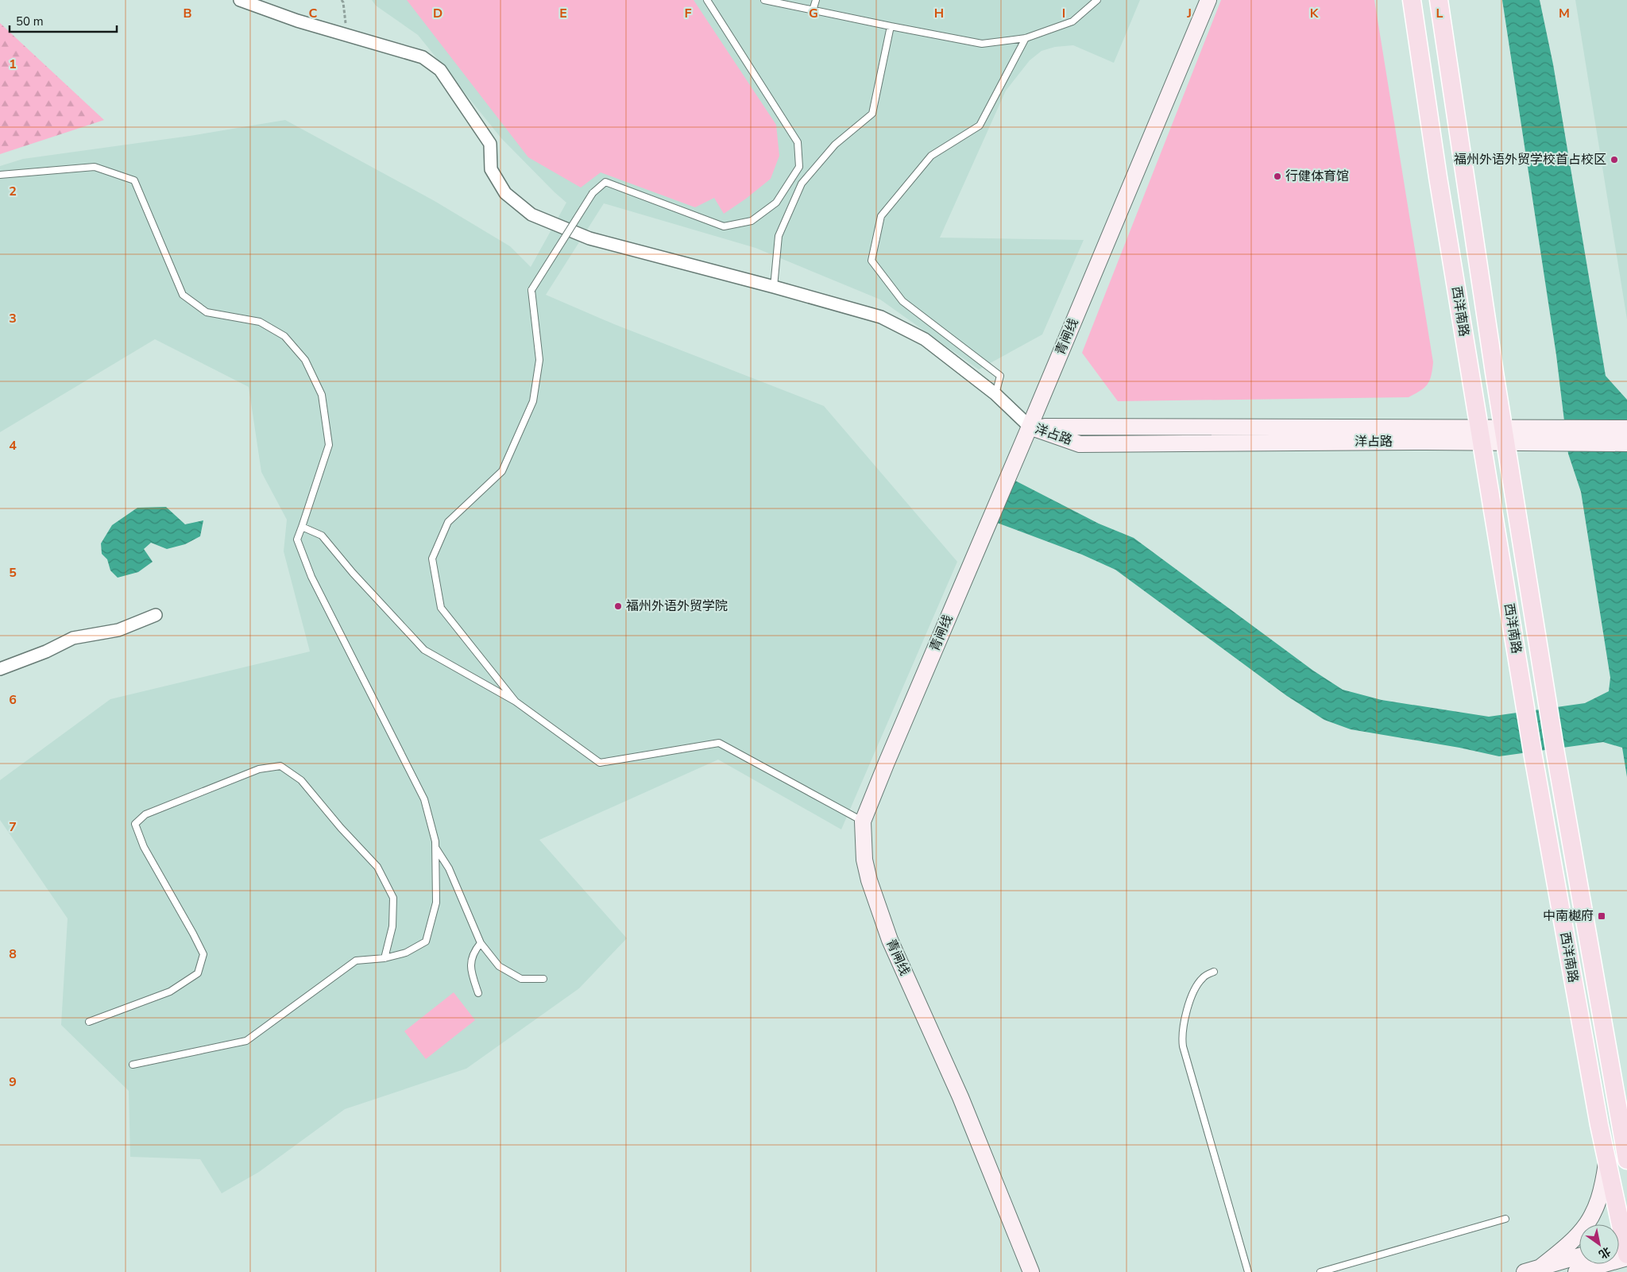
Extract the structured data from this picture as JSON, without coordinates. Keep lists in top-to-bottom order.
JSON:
{
  "streets": {
    "main road": ["西洋南路", "青闸线", "洋占路"]
  },
  "crossings": [
    ["西洋南路", "洋占路"],
    ["青闸线", "洋占路"]
  ],
  "places": {
    "other": ["福州外语外贸学校首占校区", "行健体育馆", "福州外语外贸学院"],
    "transit": ["中南樾府"]
  },
  "scale_bar": "50 m",
  "north": "bottom right",
  "grid": {
    "columns": [
      "B",
      "C",
      "D",
      "E",
      "F",
      "G",
      "H",
      "I",
      "J",
      "K",
      "L",
      "M"
    ],
    "rows": [
      "1",
      "2",
      "3",
      "4",
      "5",
      "6",
      "7",
      "8",
      "9"
    ]
  }
}
